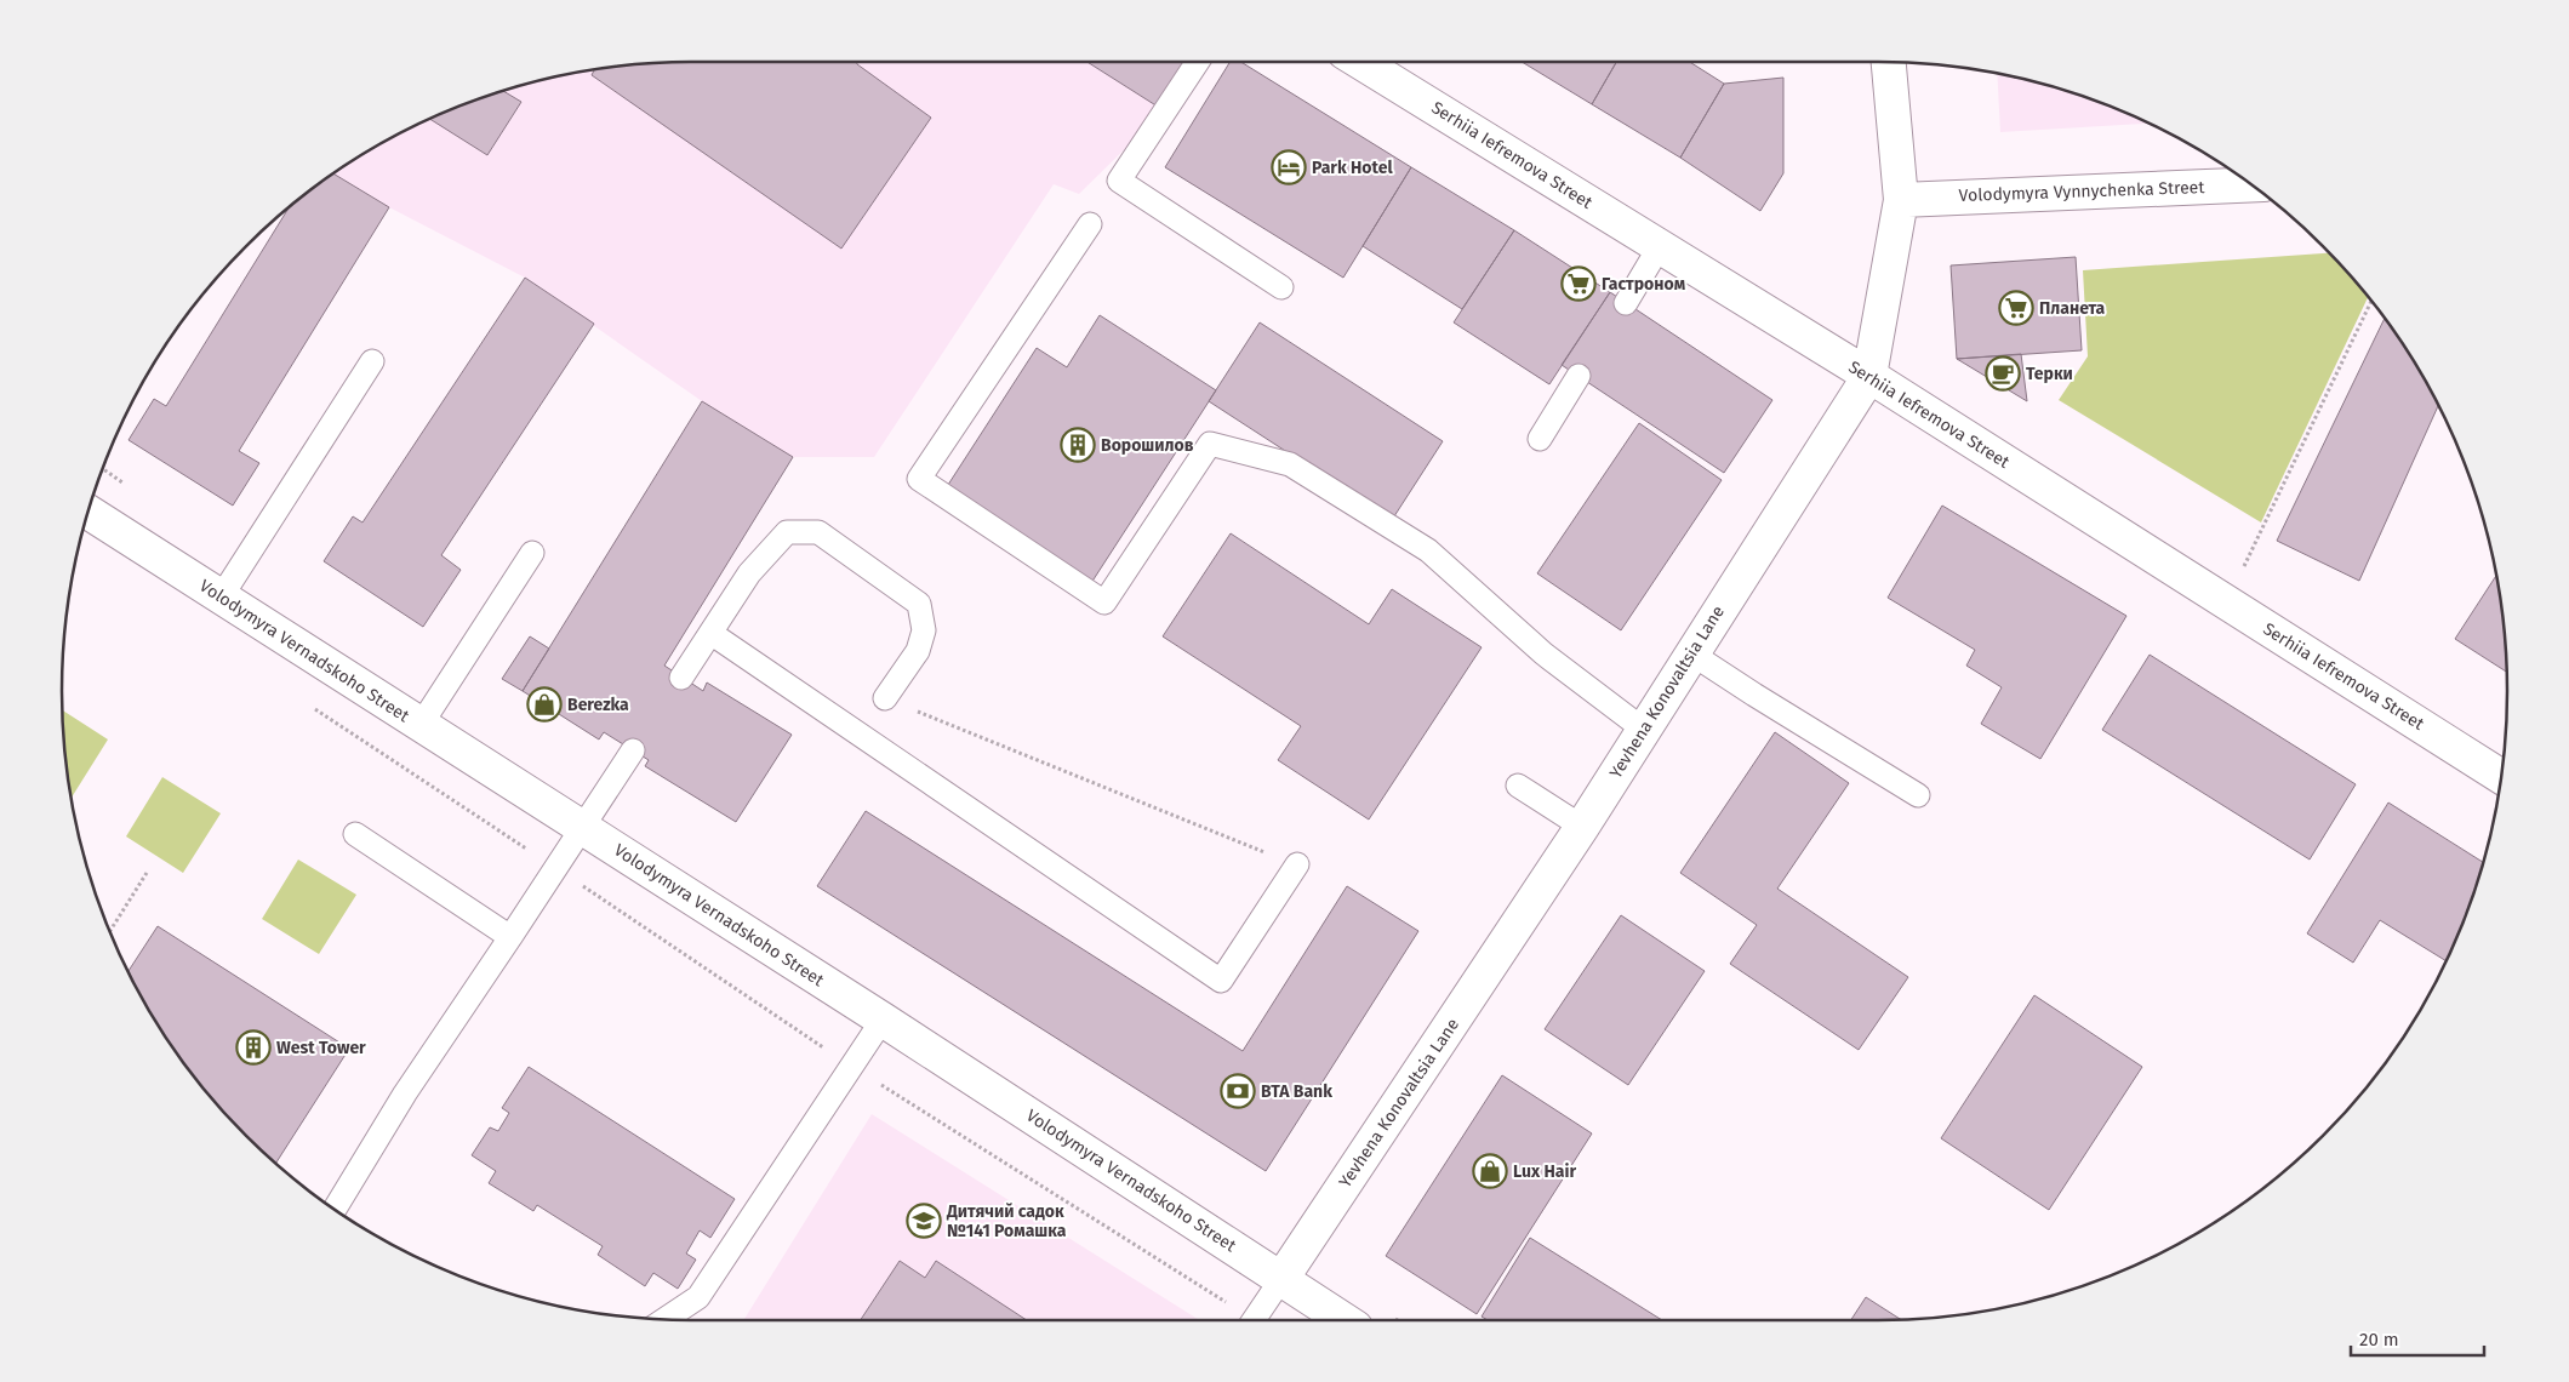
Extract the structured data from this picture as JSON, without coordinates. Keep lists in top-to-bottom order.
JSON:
{
  "streets": {
    "street": [
      "Serhiia Iefremova Street",
      "Volodymyra Vynnychenka Street",
      "Volodymyra Vernadskoho Street",
      "Yevhena Konovaltsia Lane"
    ]
  },
  "crossings": [
    ["Serhiia Iefremova Street", "Yevhena Konovaltsia Lane"],
    ["Volodymyra Vynnychenka Street", "Yevhena Konovaltsia Lane"],
    ["Volodymyra Vernadskoho Street", "Yevhena Konovaltsia Lane"]
  ],
  "places": {
    "hotel": ["Park Hotel"],
    "supermarket": ["Гастроном", "Планета"],
    "cafe": ["Терки"],
    "building": ["Ворошилов", "West Tower"],
    "shop": ["Berezka", "Lux Hair"],
    "bank": ["BTA Bank"],
    "school or university": ["Дитячий садок №141 Ромашка"]
  },
  "scale_bar": "20 m"
}
